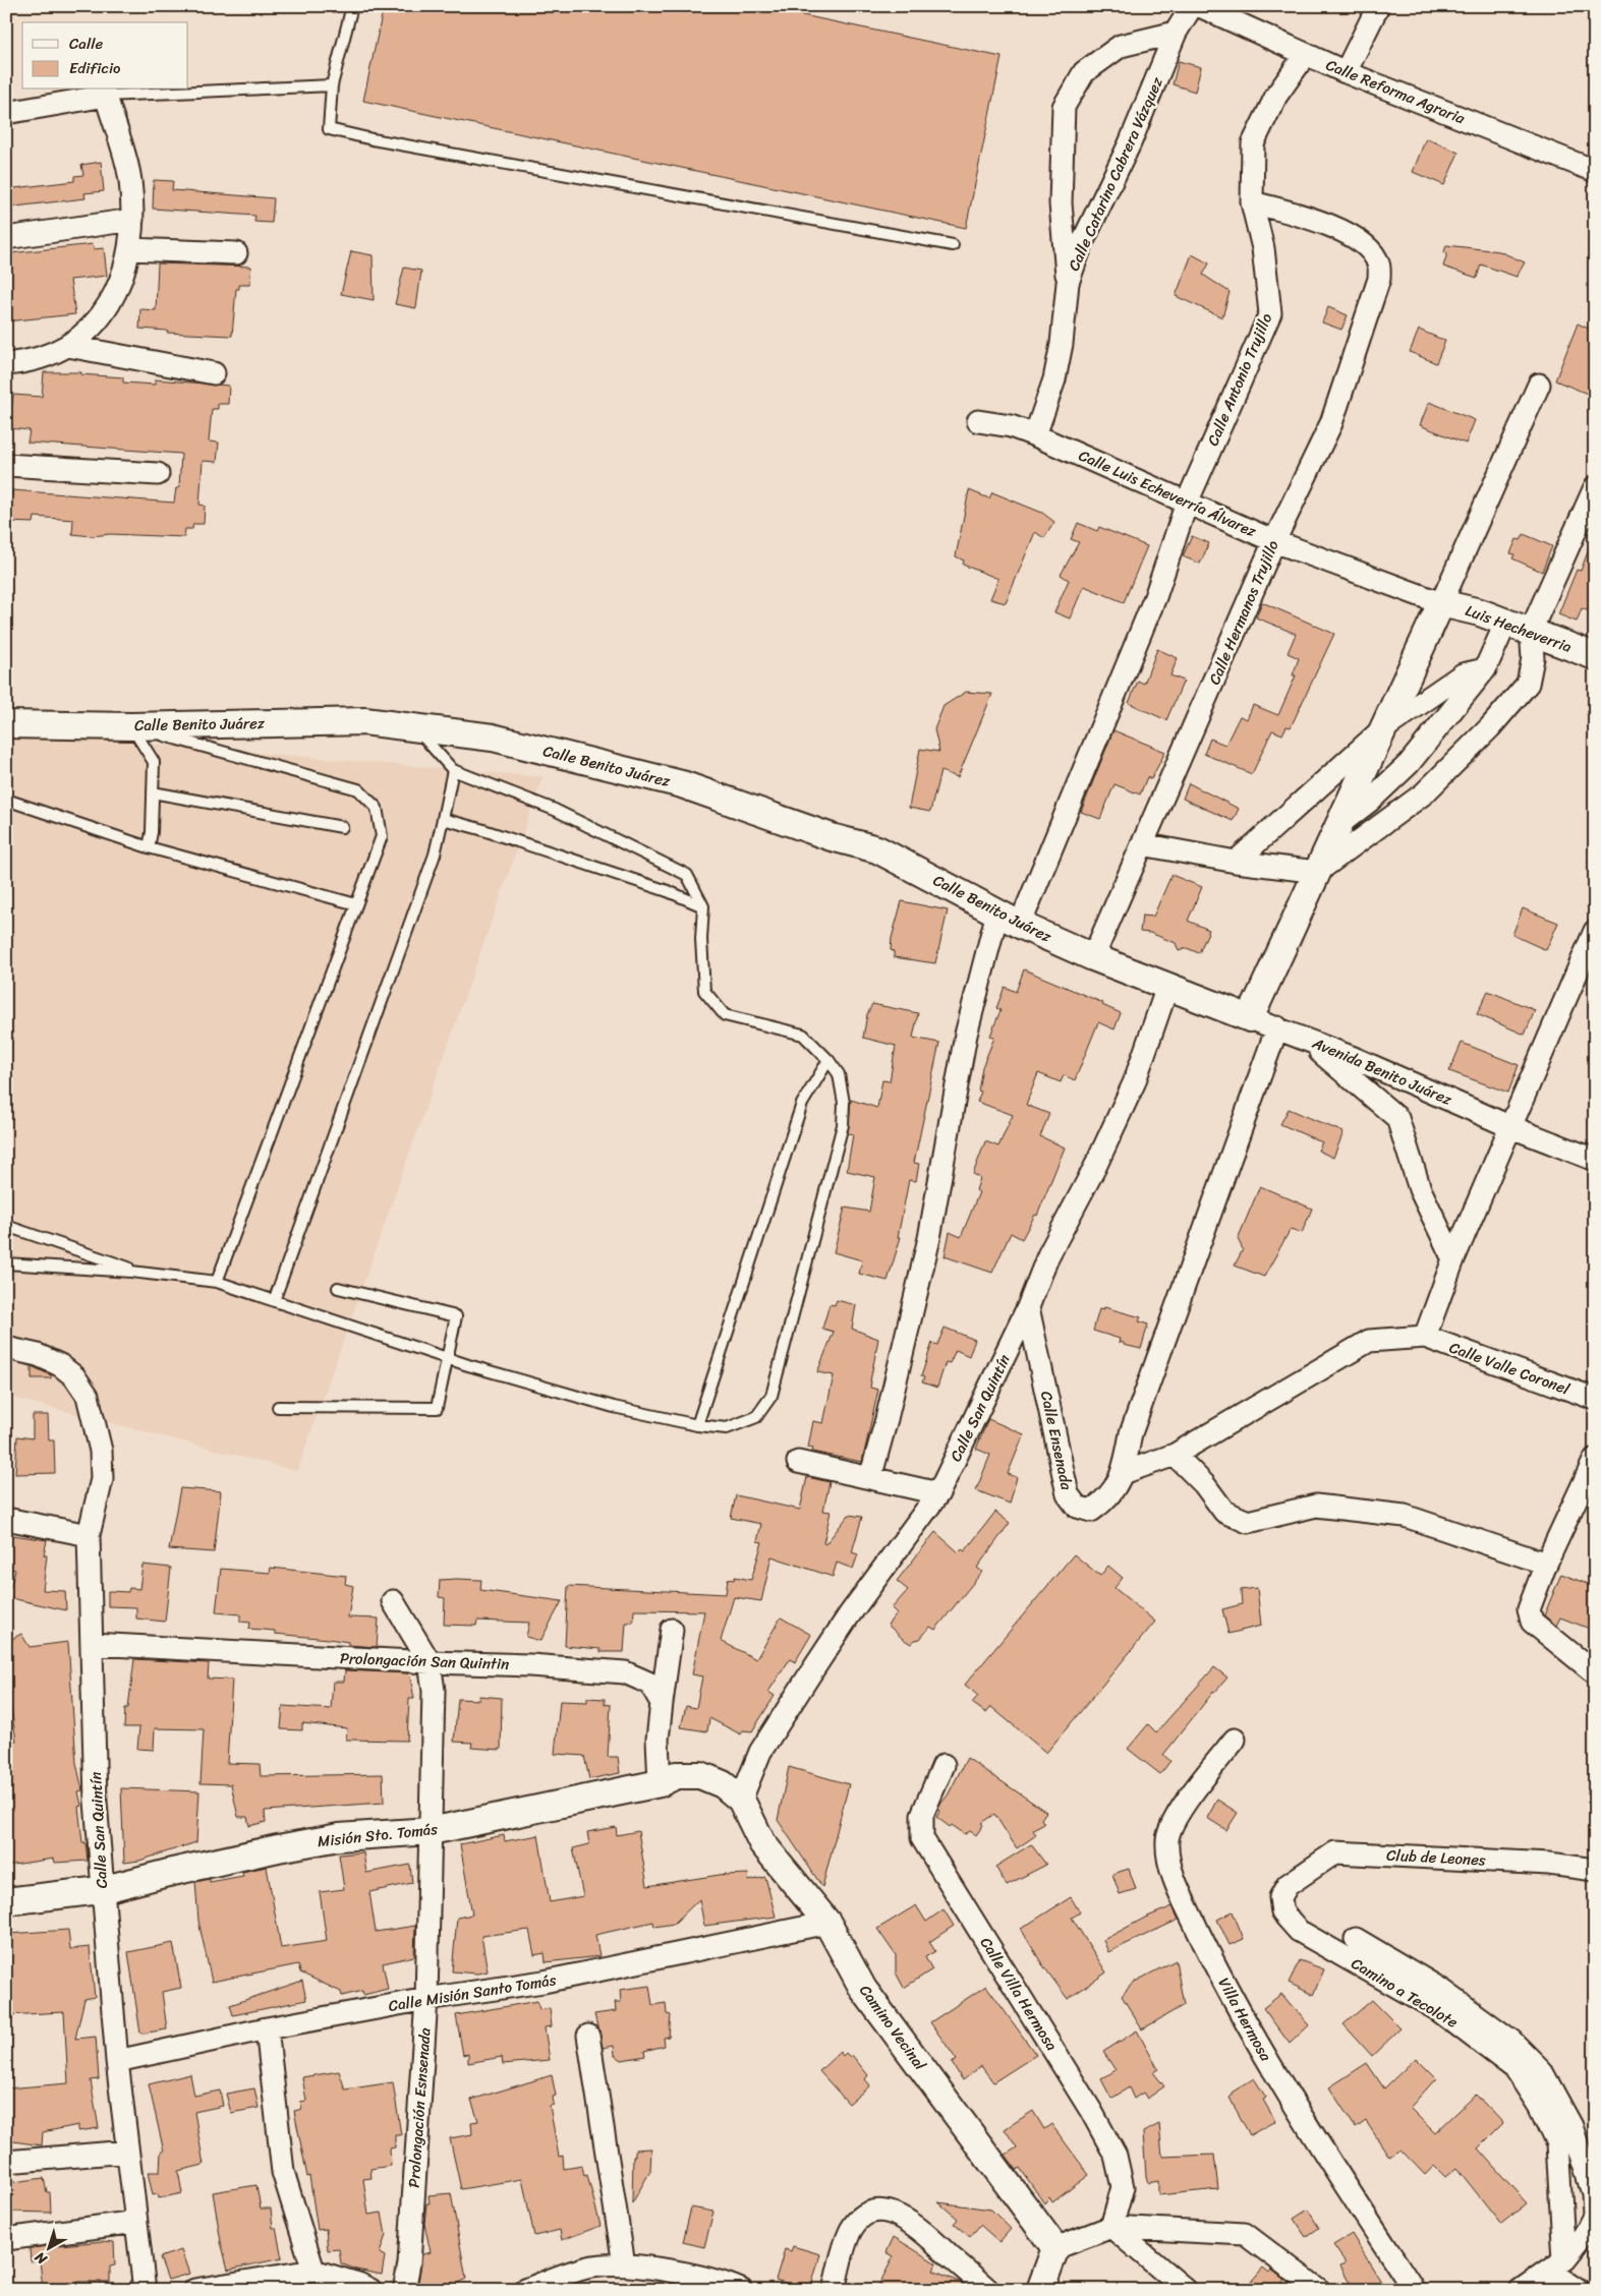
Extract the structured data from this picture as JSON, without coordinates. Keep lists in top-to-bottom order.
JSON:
{
  "streets": {
    "street": [
      "Calle Reforma Agraria",
      "Calle Catarino Cabrera Vázquez",
      "Calle Antonio Trujillo",
      "Calle Luis Echeverría Álvarez",
      "Calle Hermanos Trujillo",
      "Luis Hecheverria",
      "Calle Benito Juárez",
      "Avenida Benito Juárez",
      "Calle Valle Coronel",
      "Calle San Quintín",
      "Calle Ensenada",
      "Prolongación San Quintin",
      "Misión Sto. Tomás",
      "Club de Leones",
      "Calle Misión Santo Tomás",
      "Camino a Tecolote",
      "Calle Villa Hermosa",
      "Villa Hermosa",
      "Camino Vecinal",
      "Prolongación Esnsenada"
    ]
  },
  "crossings": [
    ["Calle Reforma Agraria", "Calle Antonio Trujillo"],
    ["Calle Catarino Cabrera Vázquez", "Calle Luis Echeverría Álvarez"],
    ["Calle Antonio Trujillo", "Calle Luis Echeverría Álvarez"],
    ["Calle Antonio Trujillo", "Calle Hermanos Trujillo"],
    ["Calle Antonio Trujillo", "Calle Benito Juárez"],
    ["Calle Luis Echeverría Álvarez", "Calle Hermanos Trujillo"],
    ["Calle Luis Echeverría Álvarez", "Luis Hecheverria"],
    ["Calle Hermanos Trujillo", "Calle Benito Juárez"],
    ["Calle Benito Juárez", "Avenida Benito Juárez"],
    ["Calle Benito Juárez", "Calle San Quintín"],
    ["Avenida Benito Juárez", "Calle San Quintín"],
    ["Avenida Benito Juárez", "Calle Ensenada"],
    ["Calle San Quintín", "Calle Ensenada"],
    ["Calle San Quintín", "Prolongación San Quintin"],
    ["Calle San Quintín", "Misión Sto. Tomás"],
    ["Calle San Quintín", "Calle Misión Santo Tomás"],
    ["Calle San Quintín", "Camino Vecinal"],
    ["Prolongación San Quintin", "Prolongación Esnsenada"],
    ["Misión Sto. Tomás", "Camino Vecinal"],
    ["Misión Sto. Tomás", "Prolongación Esnsenada"],
    ["Club de Leones", "Camino a Tecolote"],
    ["Calle Misión Santo Tomás", "Camino Vecinal"],
    ["Calle Misión Santo Tomás", "Prolongación Esnsenada"]
  ],
  "legend": ["Calle", "Edificio"],
  "north": "bottom left"
}
